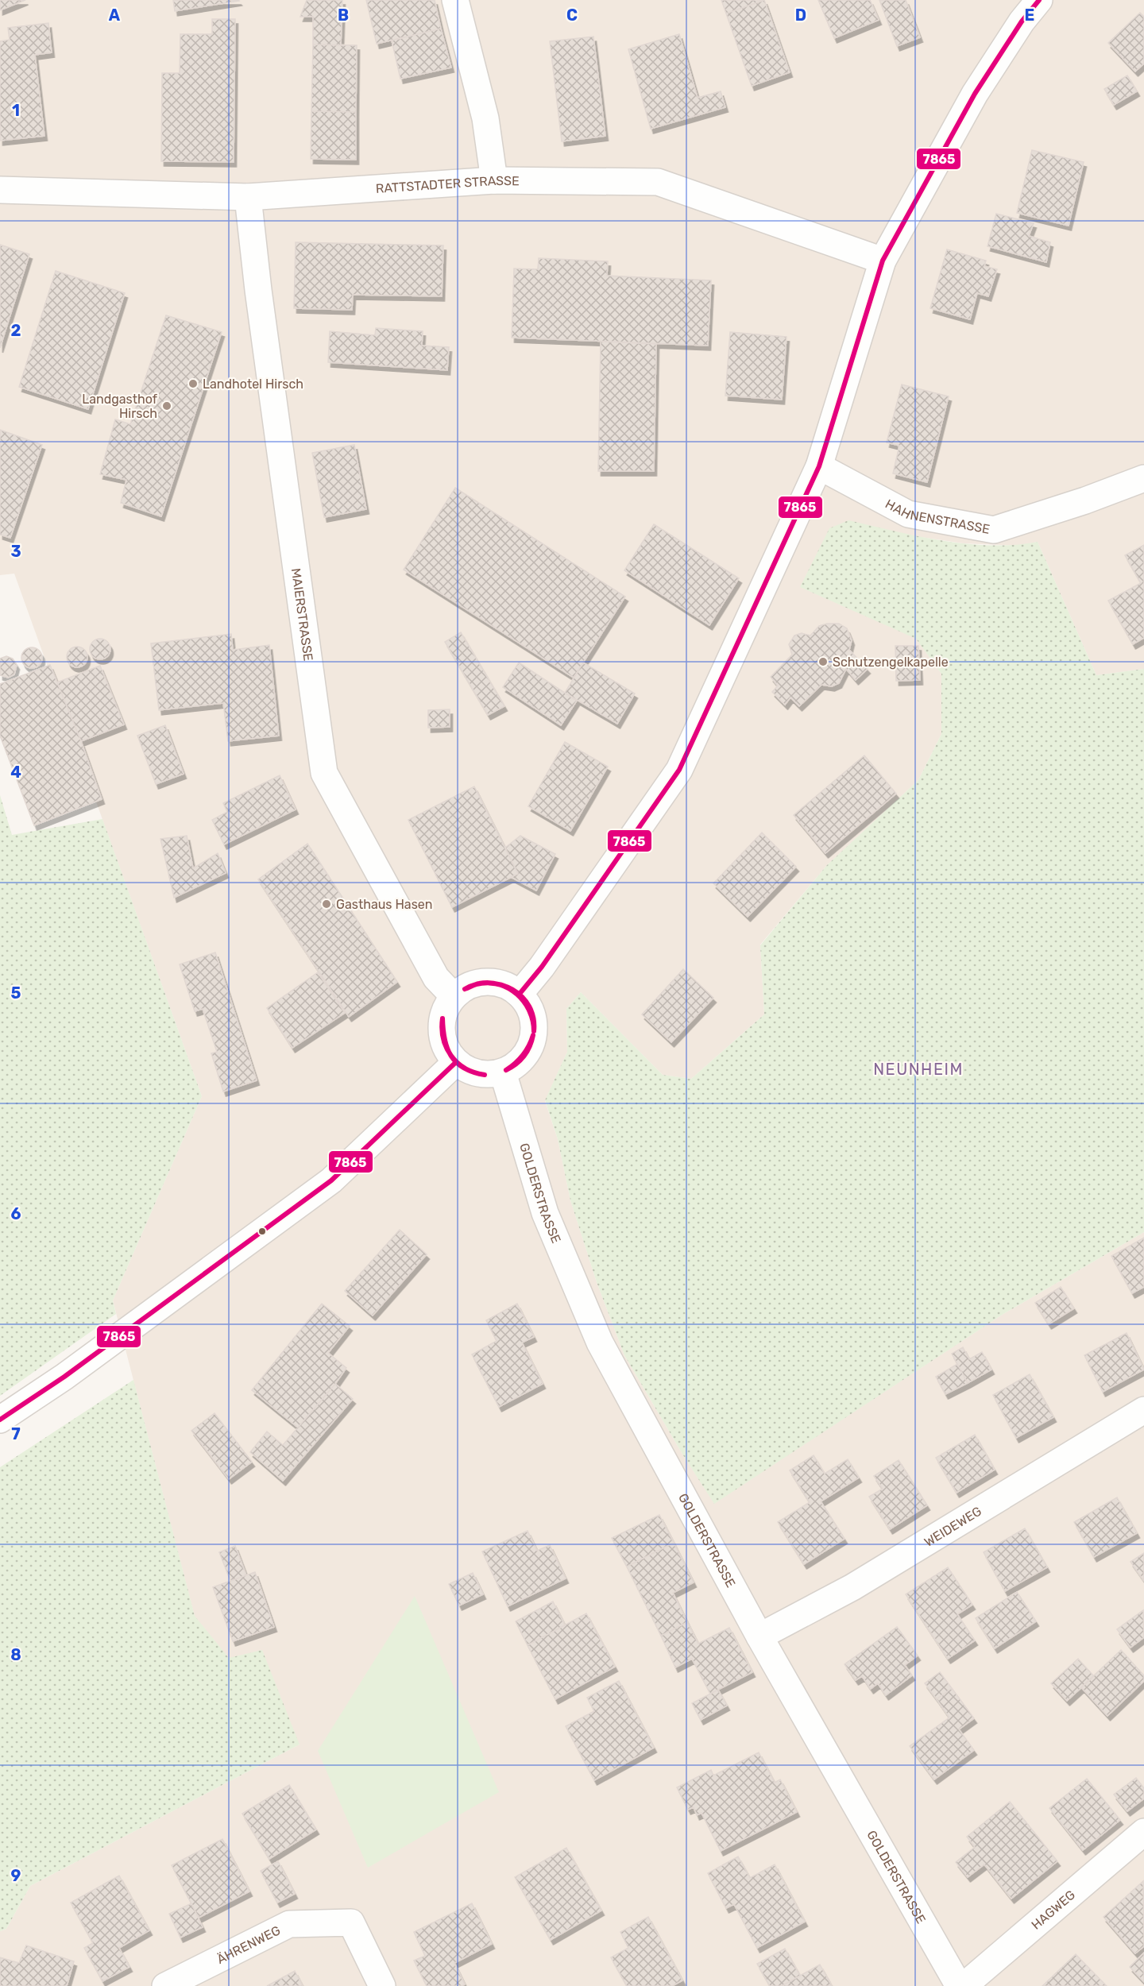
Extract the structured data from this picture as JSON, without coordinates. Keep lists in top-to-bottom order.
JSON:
{
  "streets": {
    "street": [
      "RATTSTADTER STRASSE",
      "HAHNENSTRASSE",
      "MAIERSTRASSE",
      "GOLDERSTRASSE",
      "WEIDEWEG",
      "HAGWEG",
      "ÄHRENWEG"
    ]
  },
  "crossings": [
    ["RATTSTADTER STRASSE", "MAIERSTRASSE"],
    ["MAIERSTRASSE", "GOLDERSTRASSE"],
    ["GOLDERSTRASSE", "WEIDEWEG"]
  ],
  "districts": ["NEUNHEIM"],
  "places": [
    "Landhotel Hirsch",
    "Landgasthof Hirsch",
    "Schutzengelkapelle",
    "Gasthaus Hasen"
  ],
  "lines": ["transit line 7865"],
  "grid": {
    "columns": [
      "A",
      "B",
      "C",
      "D",
      "E"
    ],
    "rows": [
      "1",
      "2",
      "3",
      "4",
      "5",
      "6",
      "7",
      "8",
      "9"
    ]
  }
}
